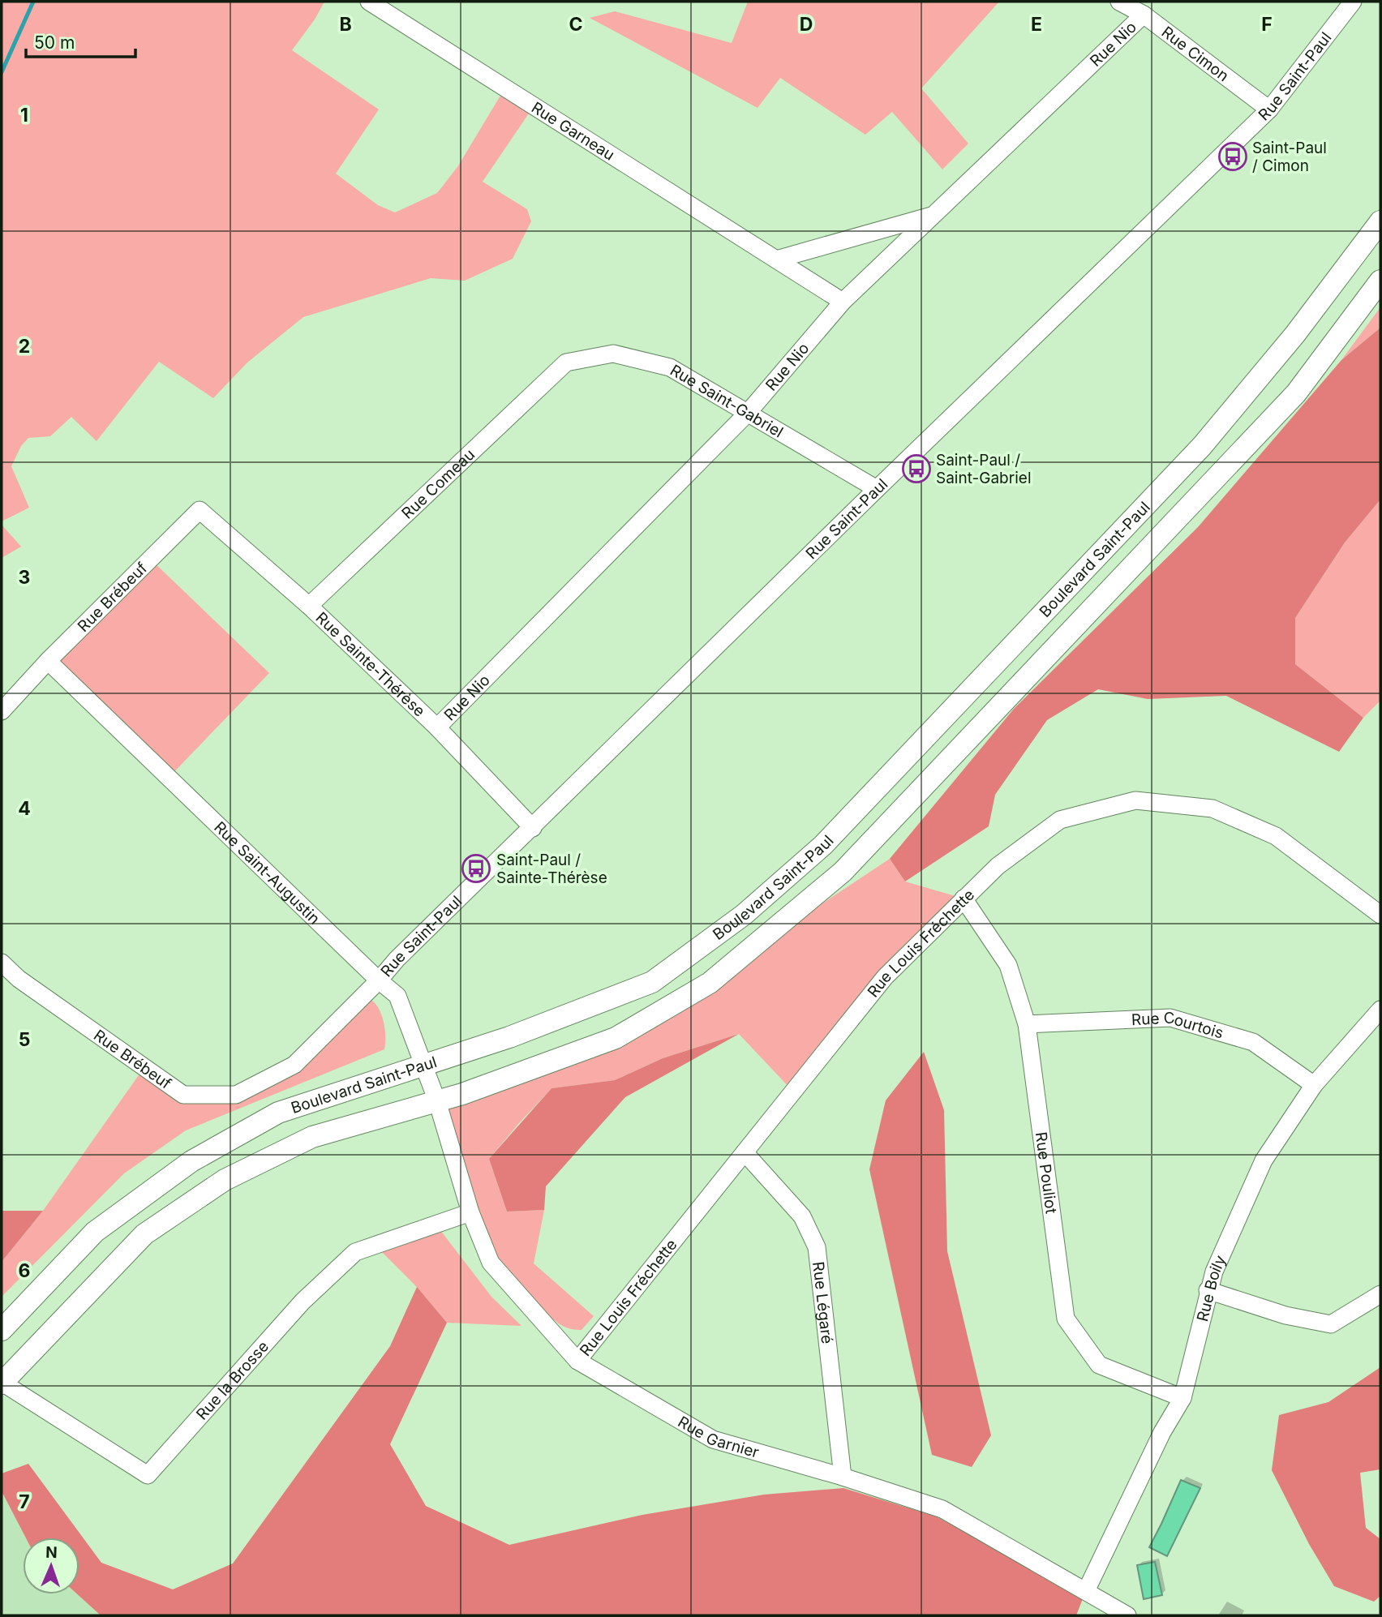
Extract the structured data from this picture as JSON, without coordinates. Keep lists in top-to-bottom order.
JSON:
{
  "streets": {
    "main road": ["Boulevard Saint-Paul"],
    "street": [
      "Rue Nio",
      "Rue Cimon",
      "Rue Saint-Paul",
      "Rue Garneau",
      "Rue Saint-Gabriel",
      "Rue Comeau",
      "Rue Brébeuf",
      "Rue Sainte-Thérèse",
      "Rue Saint-Augustin",
      "Rue Louis Fréchette",
      "Rue Courtois",
      "Rue Pouliot",
      "Rue Boily",
      "Rue Légaré",
      "Rue la Brosse",
      "Rue Garnier"
    ]
  },
  "crossings": [
    ["Rue Nio", "Rue Cimon"],
    ["Rue Nio", "Rue Garneau"],
    ["Rue Nio", "Rue Saint-Gabriel"],
    ["Rue Nio", "Rue Sainte-Thérèse"],
    ["Rue Cimon", "Rue Saint-Paul"],
    ["Rue Saint-Paul", "Rue Saint-Gabriel"],
    ["Rue Saint-Paul", "Rue Brébeuf"],
    ["Rue Saint-Paul", "Rue Sainte-Thérèse"],
    ["Rue Saint-Paul", "Rue Saint-Augustin"],
    ["Rue Saint-Gabriel", "Rue Comeau"],
    ["Rue Comeau", "Rue Sainte-Thérèse"],
    ["Boulevard Saint-Paul", "Rue Saint-Augustin"],
    ["Boulevard Saint-Paul", "Rue la Brosse"],
    ["Boulevard Saint-Paul", "Rue Garnier"],
    ["Rue Brébeuf", "Rue Sainte-Thérèse"],
    ["Rue Brébeuf", "Rue Saint-Augustin"],
    ["Rue Saint-Augustin", "Rue Garnier"],
    ["Rue Louis Fréchette", "Rue Pouliot"],
    ["Rue Louis Fréchette", "Rue Légaré"],
    ["Rue Louis Fréchette", "Rue Garnier"],
    ["Rue Courtois", "Rue Pouliot"],
    ["Rue Courtois", "Rue Boily"],
    ["Rue Pouliot", "Rue Boily"],
    ["Rue Boily", "Rue Garnier"],
    ["Rue Légaré", "Rue Garnier"],
    ["Rue la Brosse", "Rue Garnier"]
  ],
  "places": {
    "bus stop": ["Saint-Paul / Cimon", "Saint-Paul / Saint-Gabriel", "Saint-Paul / Sainte-Thérèse"]
  },
  "scale_bar": "50 m",
  "north": "top",
  "grid": {
    "columns": [
      "B",
      "C",
      "D",
      "E",
      "F"
    ],
    "rows": [
      "1",
      "2",
      "3",
      "4",
      "5",
      "6",
      "7"
    ]
  }
}
